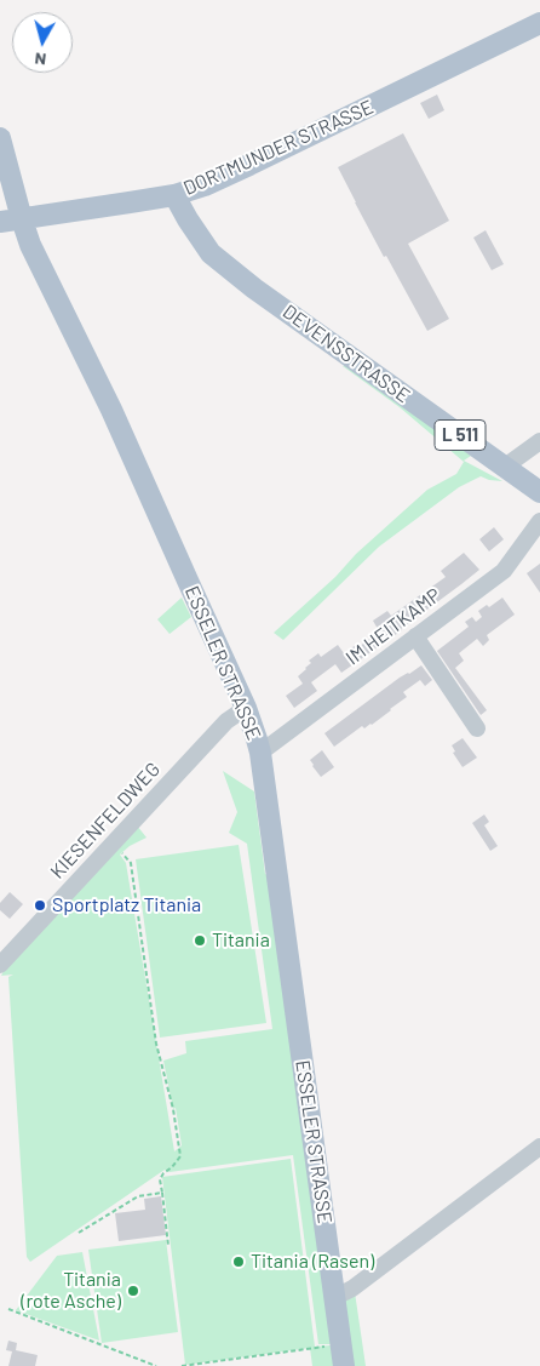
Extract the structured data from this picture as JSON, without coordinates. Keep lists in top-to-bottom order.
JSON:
{
  "streets": {
    "main road": [
      "DORTMUNDER STRASSE",
      "DEVENSSTRASSE",
      "L 511",
      "ESSELER STRASSE"
    ],
    "street": ["IM HEITKAMP", "KIESENFELDWEG"]
  },
  "crossings": [
    ["DORTMUNDER STRASSE", "DEVENSSTRASSE"],
    ["DORTMUNDER STRASSE", "ESSELER STRASSE"],
    ["IM HEITKAMP", "ESSELER STRASSE"],
    ["ESSELER STRASSE", "KIESENFELDWEG"]
  ],
  "places": [
    "Sportplatz Titania",
    "Titania",
    "Titania (Rasen)",
    "Titania (rote Asche)"
  ],
  "north": "bottom"
}
